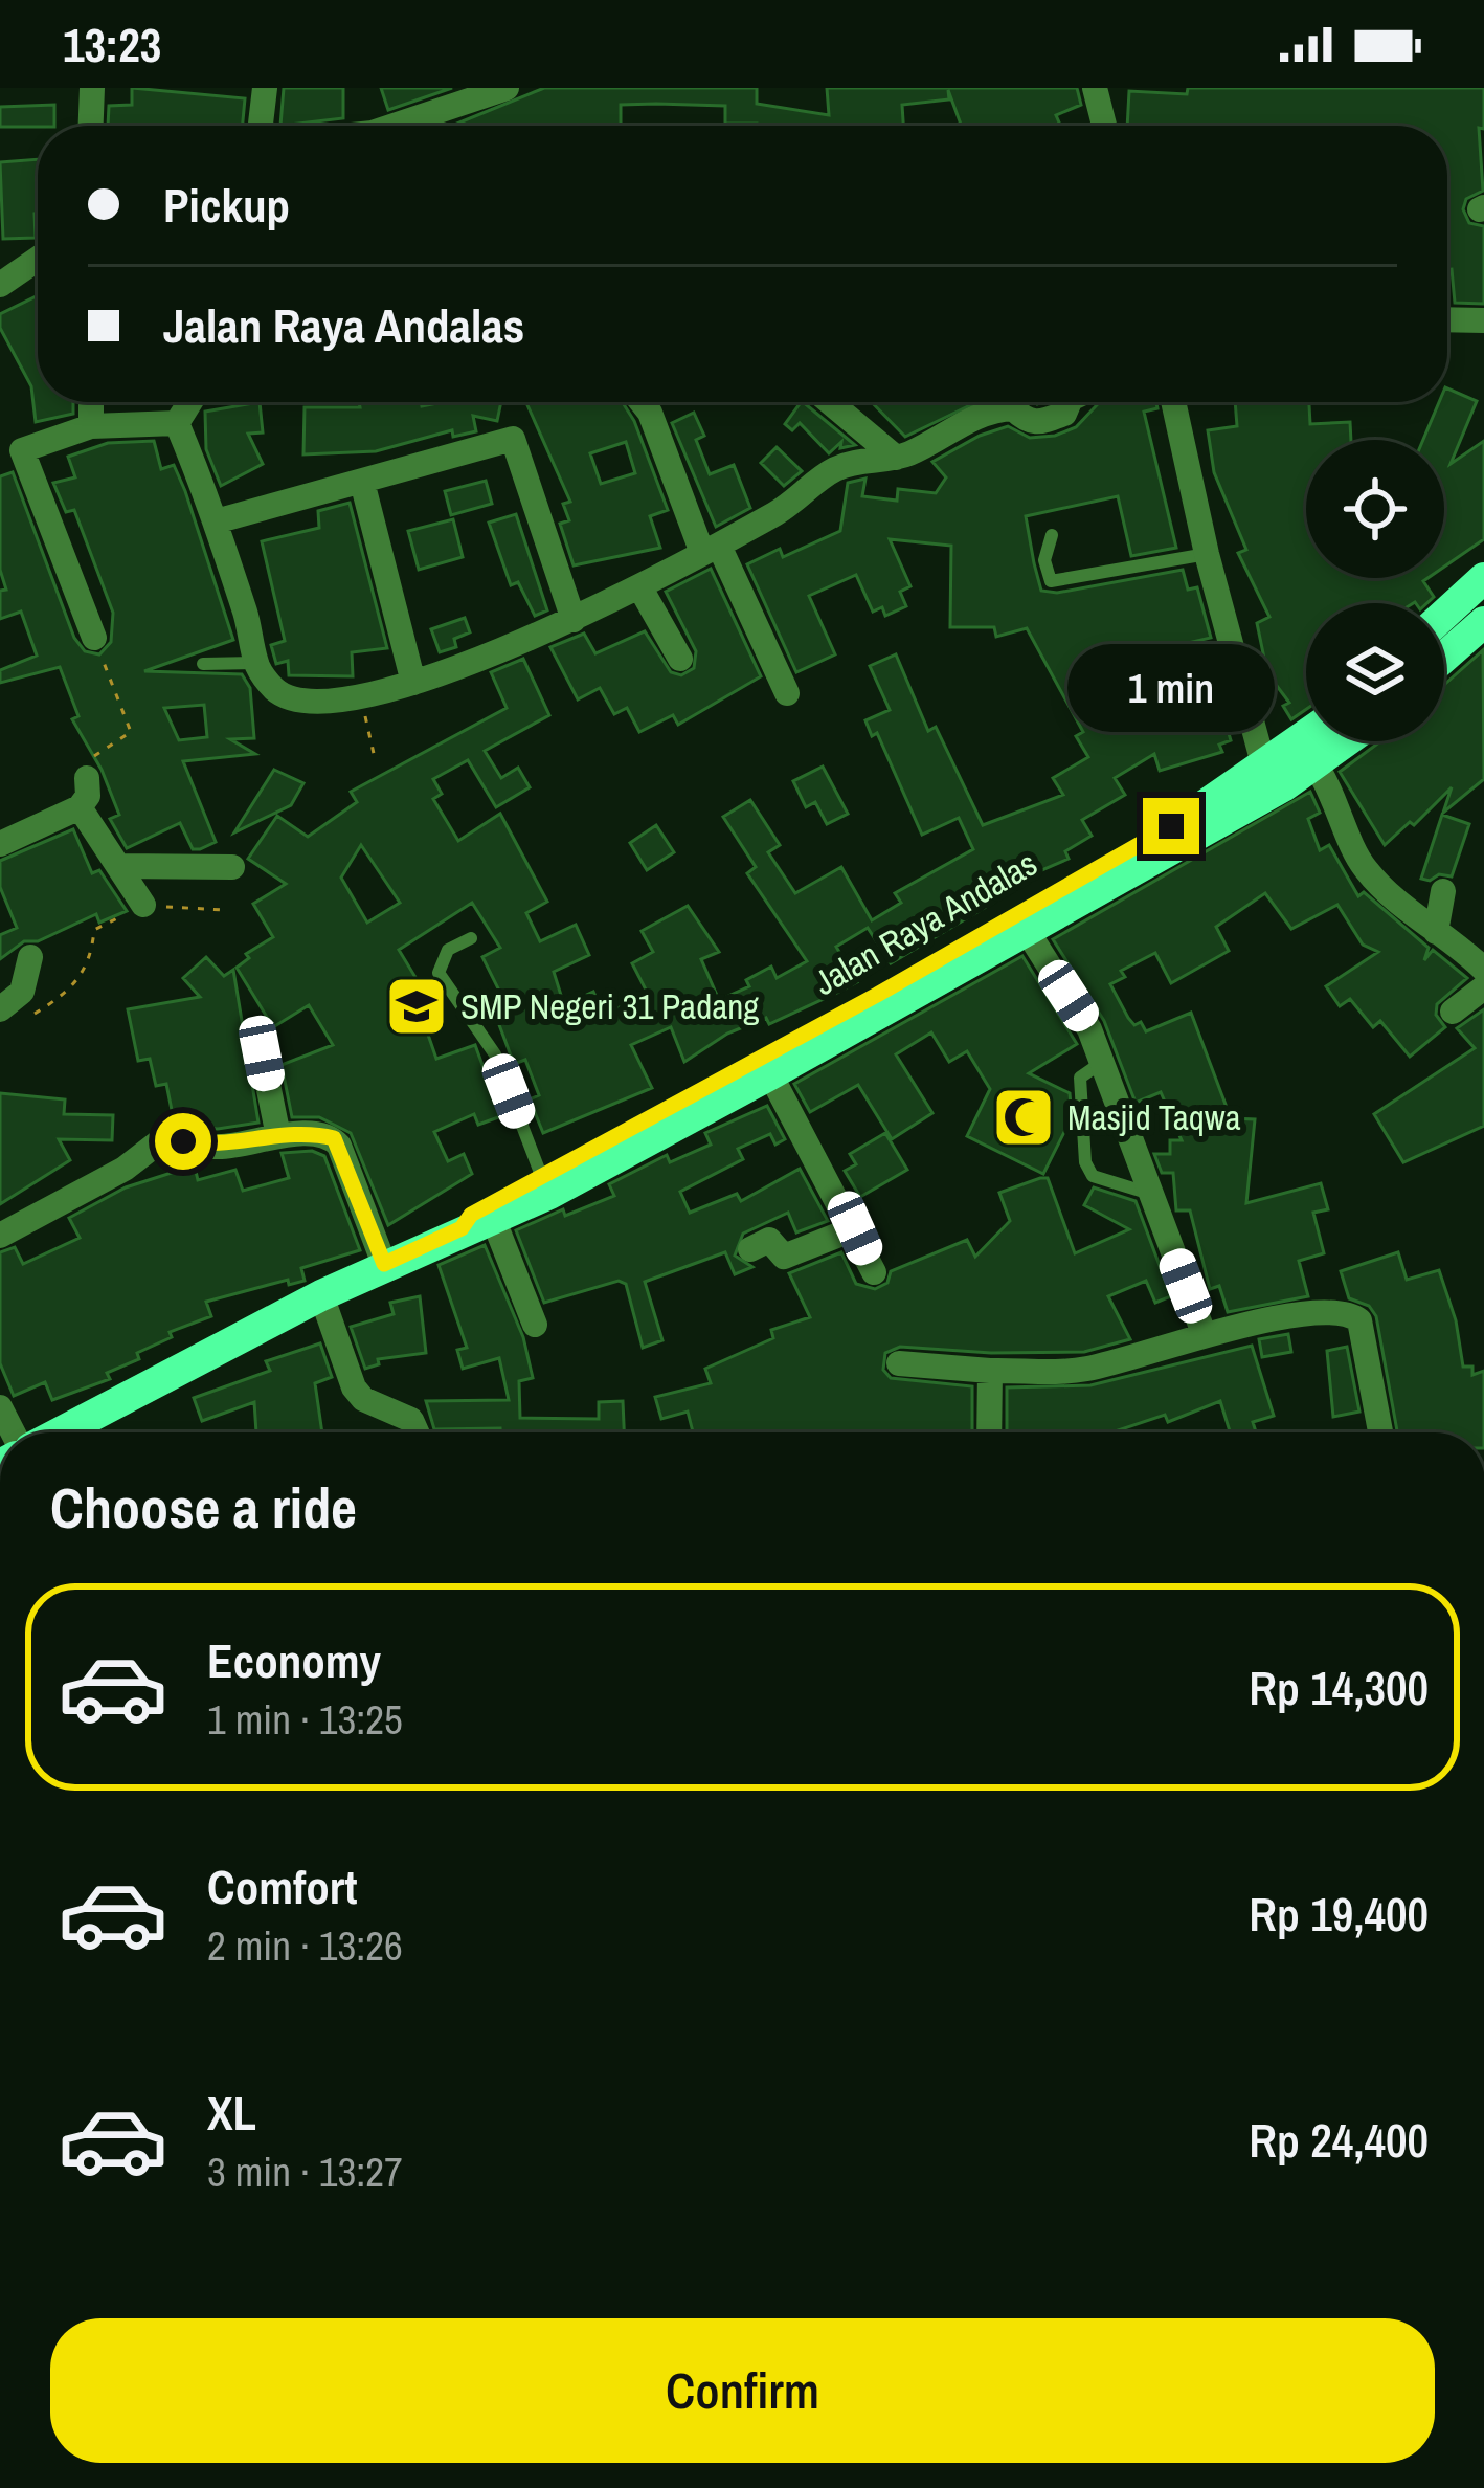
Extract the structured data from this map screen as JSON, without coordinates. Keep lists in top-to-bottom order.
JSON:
{
  "streets": {
    "main road": ["Jalan Raya Andalas"]
  },
  "places": {
    "school or university": ["SMP Negeri 31 Padang"],
    "mosque": ["Masjid Taqwa"]
  },
  "page": {
    "status": "13:23",
    "banner": ["Pickup", "Jalan Raya Andalas"],
    "bubble": "1 min",
    "heading": "Choose a ride",
    "list": [
      {
        "name": "Economy",
        "note": "1 min · 13:25",
        "value": "Rp 14,300"
      },
      {
        "name": "Comfort",
        "note": "2 min · 13:26",
        "value": "Rp 19,400"
      },
      {
        "name": "XL",
        "note": "3 min · 13:27",
        "value": "Rp 24,400"
      }
    ],
    "buttons": "Confirm"
  }
}
